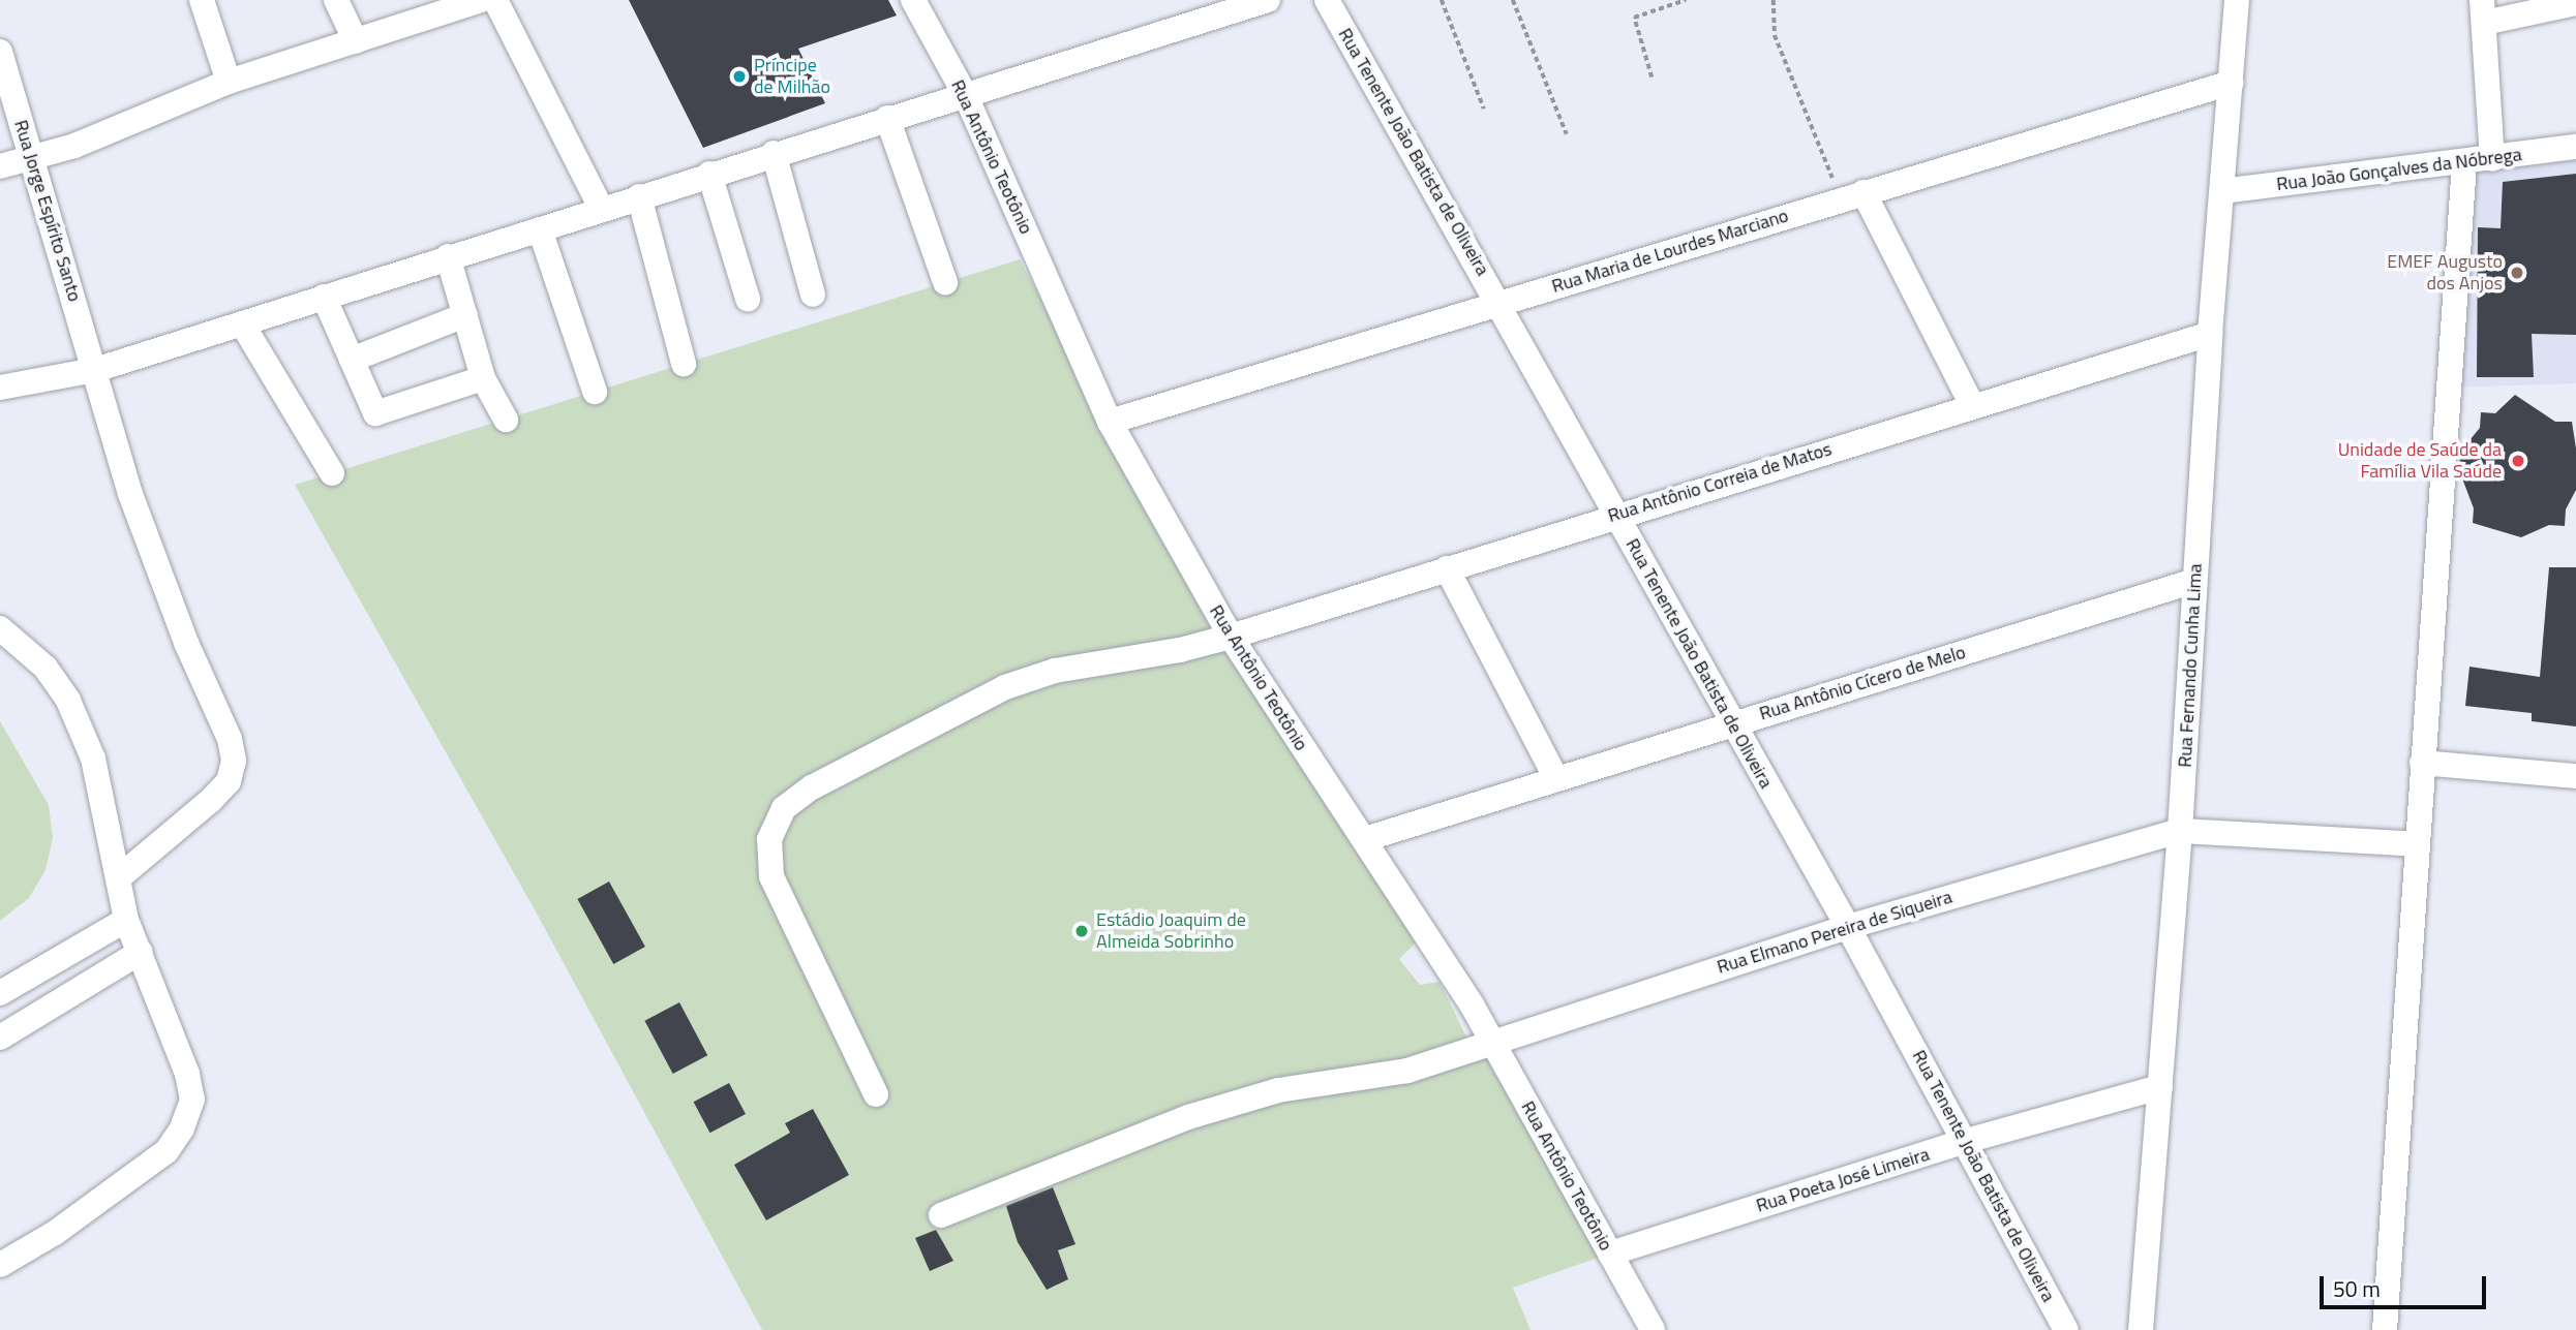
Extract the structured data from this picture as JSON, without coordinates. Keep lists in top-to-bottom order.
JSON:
{
  "streets": {
    "street": [
      "Rua Tenente João Batista de Oliveira",
      "Rua Antônio Teotônio",
      "Rua João Gonçalves da Nóbrega",
      "Rua Jorge Espírito Santo",
      "Rua Maria de Lourdes Marciano",
      "Rua Antônio Correia de Matos",
      "Rua Fernando Cunha Lima",
      "Rua Antônio Cícero de Melo",
      "Rua Elmano Pereira de Siqueira",
      "Rua Poeta José Limeira"
    ]
  },
  "crossings": [
    ["Rua Tenente João Batista de Oliveira", "Rua Maria de Lourdes Marciano"],
    ["Rua Tenente João Batista de Oliveira", "Rua Antônio Correia de Matos"],
    ["Rua Tenente João Batista de Oliveira", "Rua Antônio Cícero de Melo"],
    ["Rua Tenente João Batista de Oliveira", "Rua Elmano Pereira de Siqueira"],
    ["Rua Tenente João Batista de Oliveira", "Rua Poeta José Limeira"],
    ["Rua Antônio Teotônio", "Rua Maria de Lourdes Marciano"],
    ["Rua Antônio Teotônio", "Rua Antônio Correia de Matos"],
    ["Rua Antônio Teotônio", "Rua Antônio Cícero de Melo"],
    ["Rua Antônio Teotônio", "Rua Elmano Pereira de Siqueira"],
    ["Rua Antônio Teotônio", "Rua Poeta José Limeira"],
    ["Rua João Gonçalves da Nóbrega", "Rua Fernando Cunha Lima"],
    ["Rua Maria de Lourdes Marciano", "Rua Fernando Cunha Lima"],
    ["Rua Antônio Correia de Matos", "Rua Fernando Cunha Lima"],
    ["Rua Fernando Cunha Lima", "Rua Antônio Cícero de Melo"],
    ["Rua Fernando Cunha Lima", "Rua Elmano Pereira de Siqueira"],
    ["Rua Fernando Cunha Lima", "Rua Poeta José Limeira"]
  ],
  "places": [
    "Príncipe de Milhão",
    "EMEF Augusto dos Anjos",
    "Unidade de Saúde da Família Vila Saúde",
    "Estádio Joaquim de Almeida Sobrinho"
  ],
  "scale_bar": "50 m"
}
